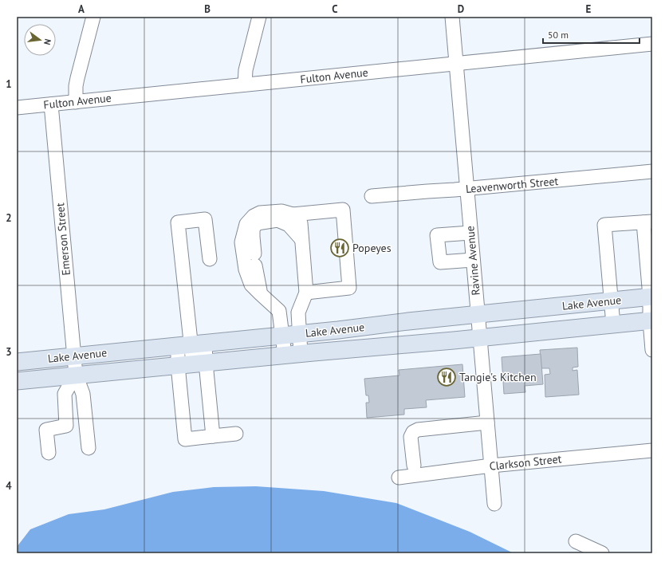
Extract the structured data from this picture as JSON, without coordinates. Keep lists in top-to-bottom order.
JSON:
{
  "streets": {
    "main road": ["Lake Avenue"],
    "street": [
      "Fulton Avenue",
      "Leavenworth Street",
      "Emerson Street",
      "Ravine Avenue",
      "Clarkson Street"
    ]
  },
  "crossings": [
    ["Fulton Avenue", "Emerson Street"],
    ["Fulton Avenue", "Ravine Avenue"],
    ["Leavenworth Street", "Ravine Avenue"],
    ["Emerson Street", "Lake Avenue"],
    ["Ravine Avenue", "Lake Avenue"],
    ["Ravine Avenue", "Clarkson Street"]
  ],
  "places": {
    "restaurant": ["Popeyes", "Tangie's Kitchen"]
  },
  "scale_bar": "50 m",
  "north": "right",
  "grid": {
    "columns": [
      "A",
      "B",
      "C",
      "D",
      "E"
    ],
    "rows": [
      "1",
      "2",
      "3",
      "4"
    ]
  }
}
